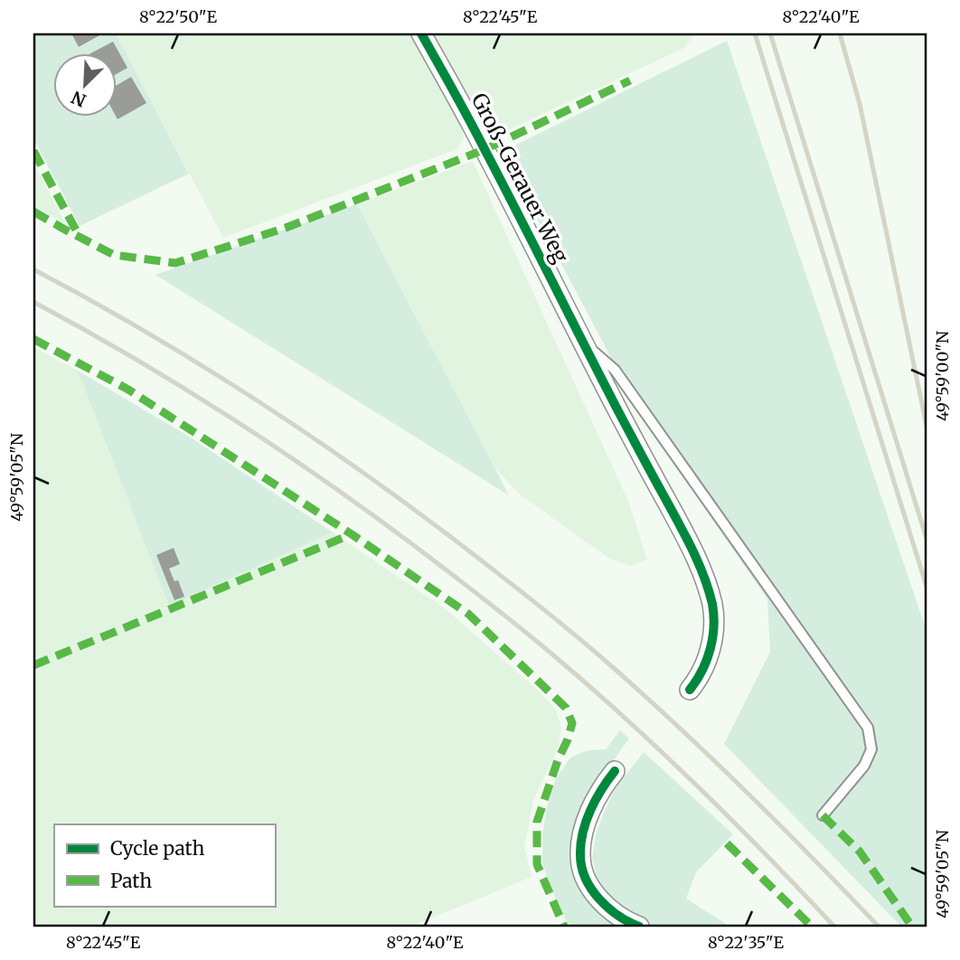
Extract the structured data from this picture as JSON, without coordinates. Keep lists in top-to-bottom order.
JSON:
{
  "streets": {
    "street": ["Groß-Gerauer Weg"]
  },
  "legend": ["Cycle path", "Path"],
  "north": "bottom left",
  "coordinates": [
    "8°22'50\"E",
    "8°22'45\"E",
    "8°22'40\"E",
    "49°59'00\"N",
    "49°59'05\"N",
    "8°22'35\"E"
  ]
}
